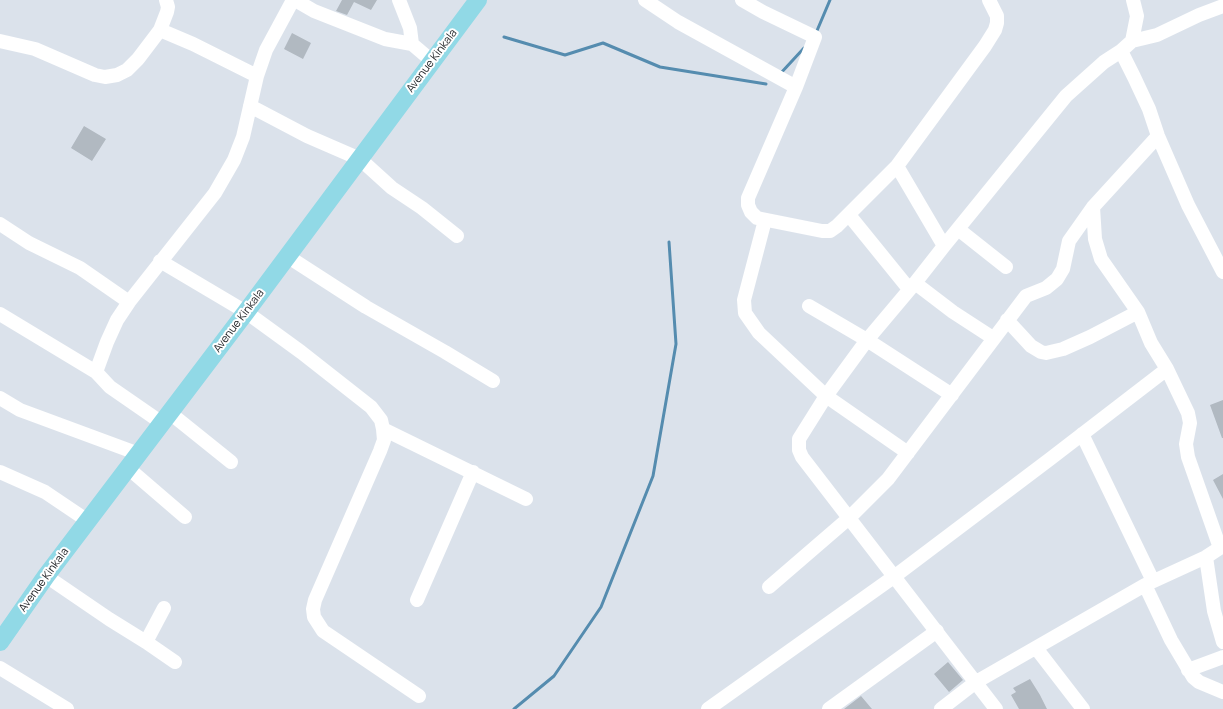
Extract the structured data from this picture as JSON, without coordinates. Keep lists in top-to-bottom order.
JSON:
{
  "streets": {
    "main road": ["Avenue Kinkala"]
  }
}
